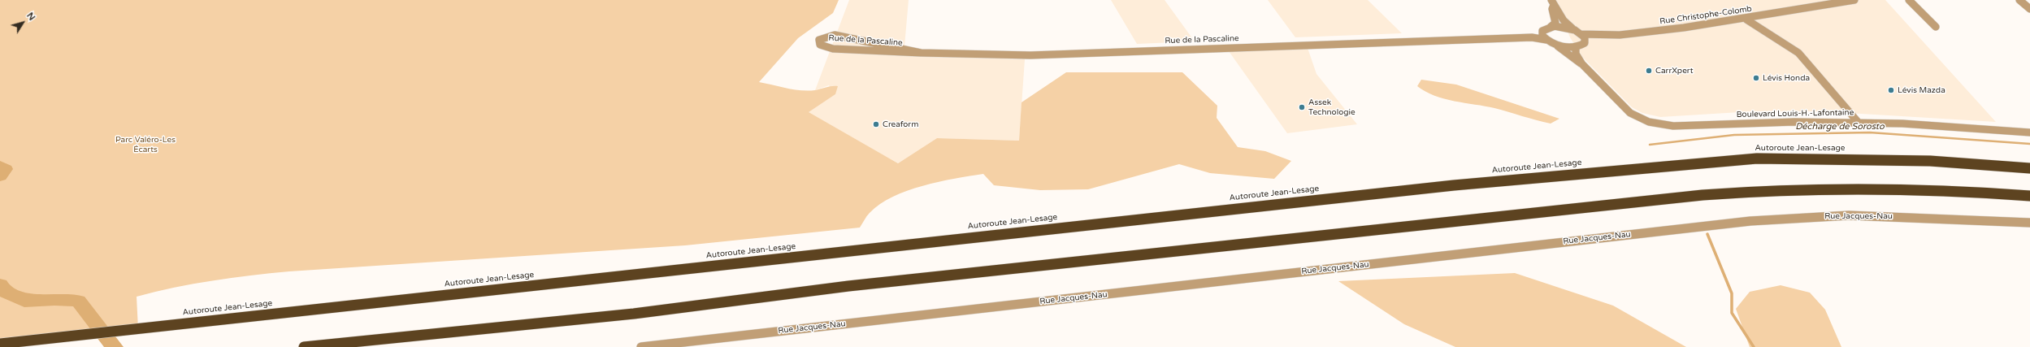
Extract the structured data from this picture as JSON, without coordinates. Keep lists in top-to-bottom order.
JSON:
{
  "streets": {
    "highway": ["Autoroute Jean-Lesage"],
    "street": [
      "Rue Christophe-Colomb",
      "Rue de la Pascaline",
      "Boulevard Louis-H.-Lafontaine",
      "Rue Jacques-Nau"
    ]
  },
  "crossings": [
    ["Rue Christophe-Colomb", "Rue de la Pascaline"],
    ["Rue Christophe-Colomb", "Boulevard Louis-H.-Lafontaine"],
    ["Rue de la Pascaline", "Boulevard Louis-H.-Lafontaine"]
  ],
  "water": ["Décharge de Sorosto"],
  "parks": ["Parc Valéro-Les Écarts"],
  "places": [
    "CarrXpert",
    "Lévis Honda",
    "Lévis Mazda",
    "Assek Technologie",
    "Creaform"
  ],
  "north": "top right"
}
